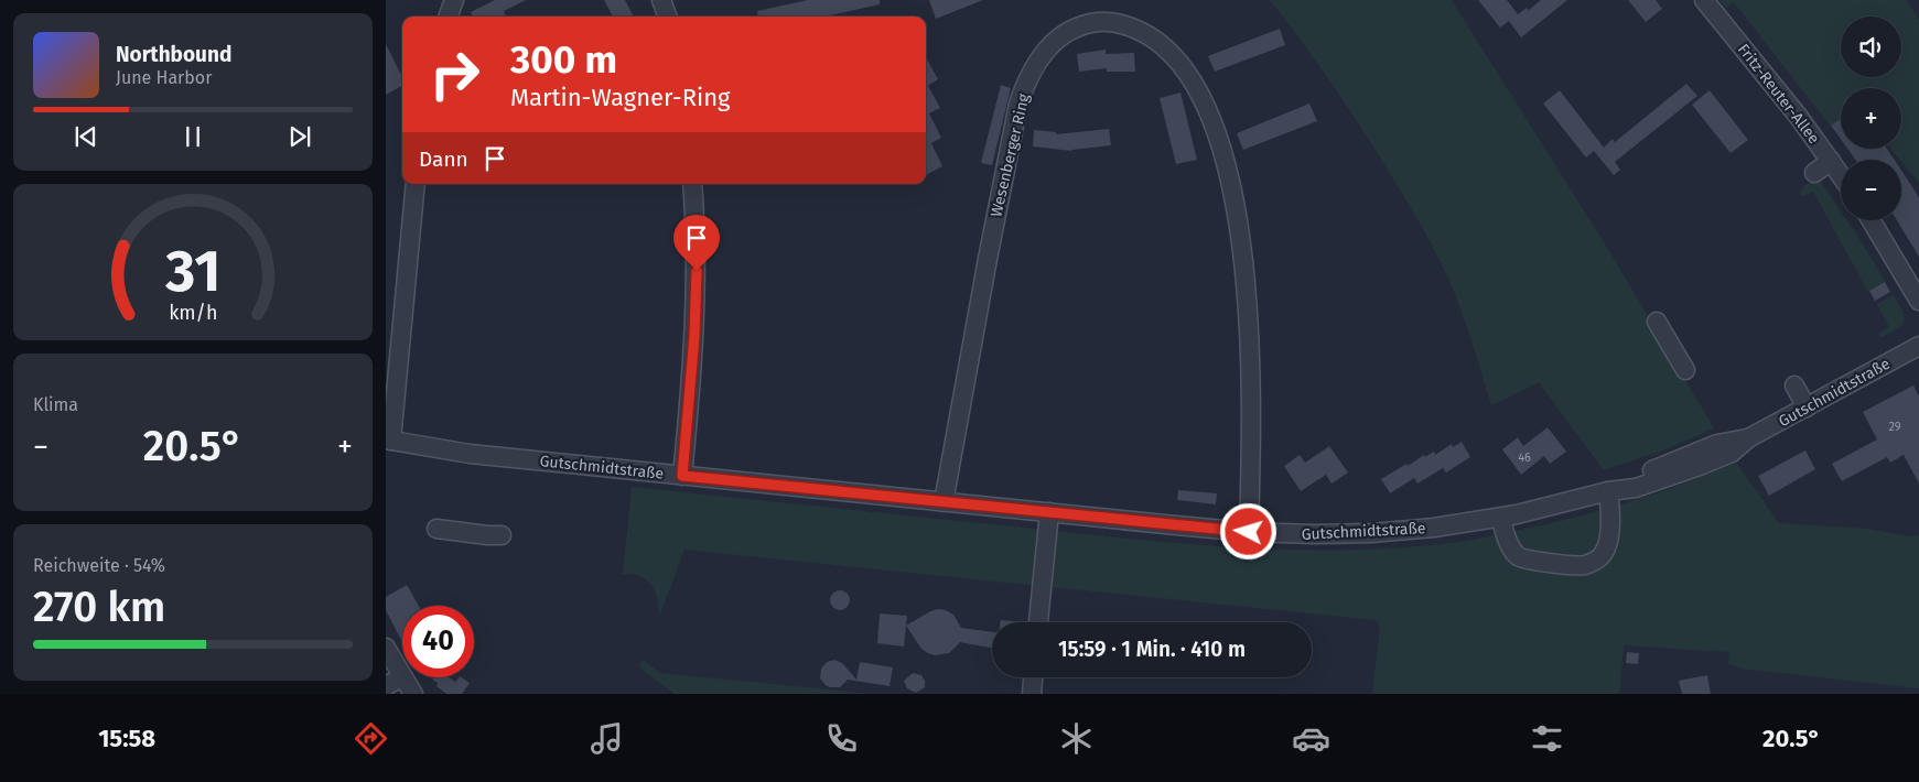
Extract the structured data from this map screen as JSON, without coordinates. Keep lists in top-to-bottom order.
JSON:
{
  "streets": {
    "street": ["Fritz-Reuter-Allee", "Wesenberger Ring", "Gutschmidtstraße"]
  },
  "crossings": [
    ["Wesenberger Ring", "Gutschmidtstraße"]
  ],
  "house_numbers": ["29", "46"],
  "page": {
    "map_buttons": ["+", "−"],
    "turn": ["300 m", "Martin-Wagner-Ring"],
    "song": ["Northbound", "June Harbor"],
    "then": "Dann",
    "tile": [
      "Klima",
      ["Reichweite · 54%", "270 km"]
    ],
    "heat": ["−", "20.5°", "+"],
    "limit": "40",
    "trip": "15:59 · 1 Min. · 410 m",
    "tabs": ["15:58", "20.5°"],
    "gauge": ["31", "km/h"]
  }
}
